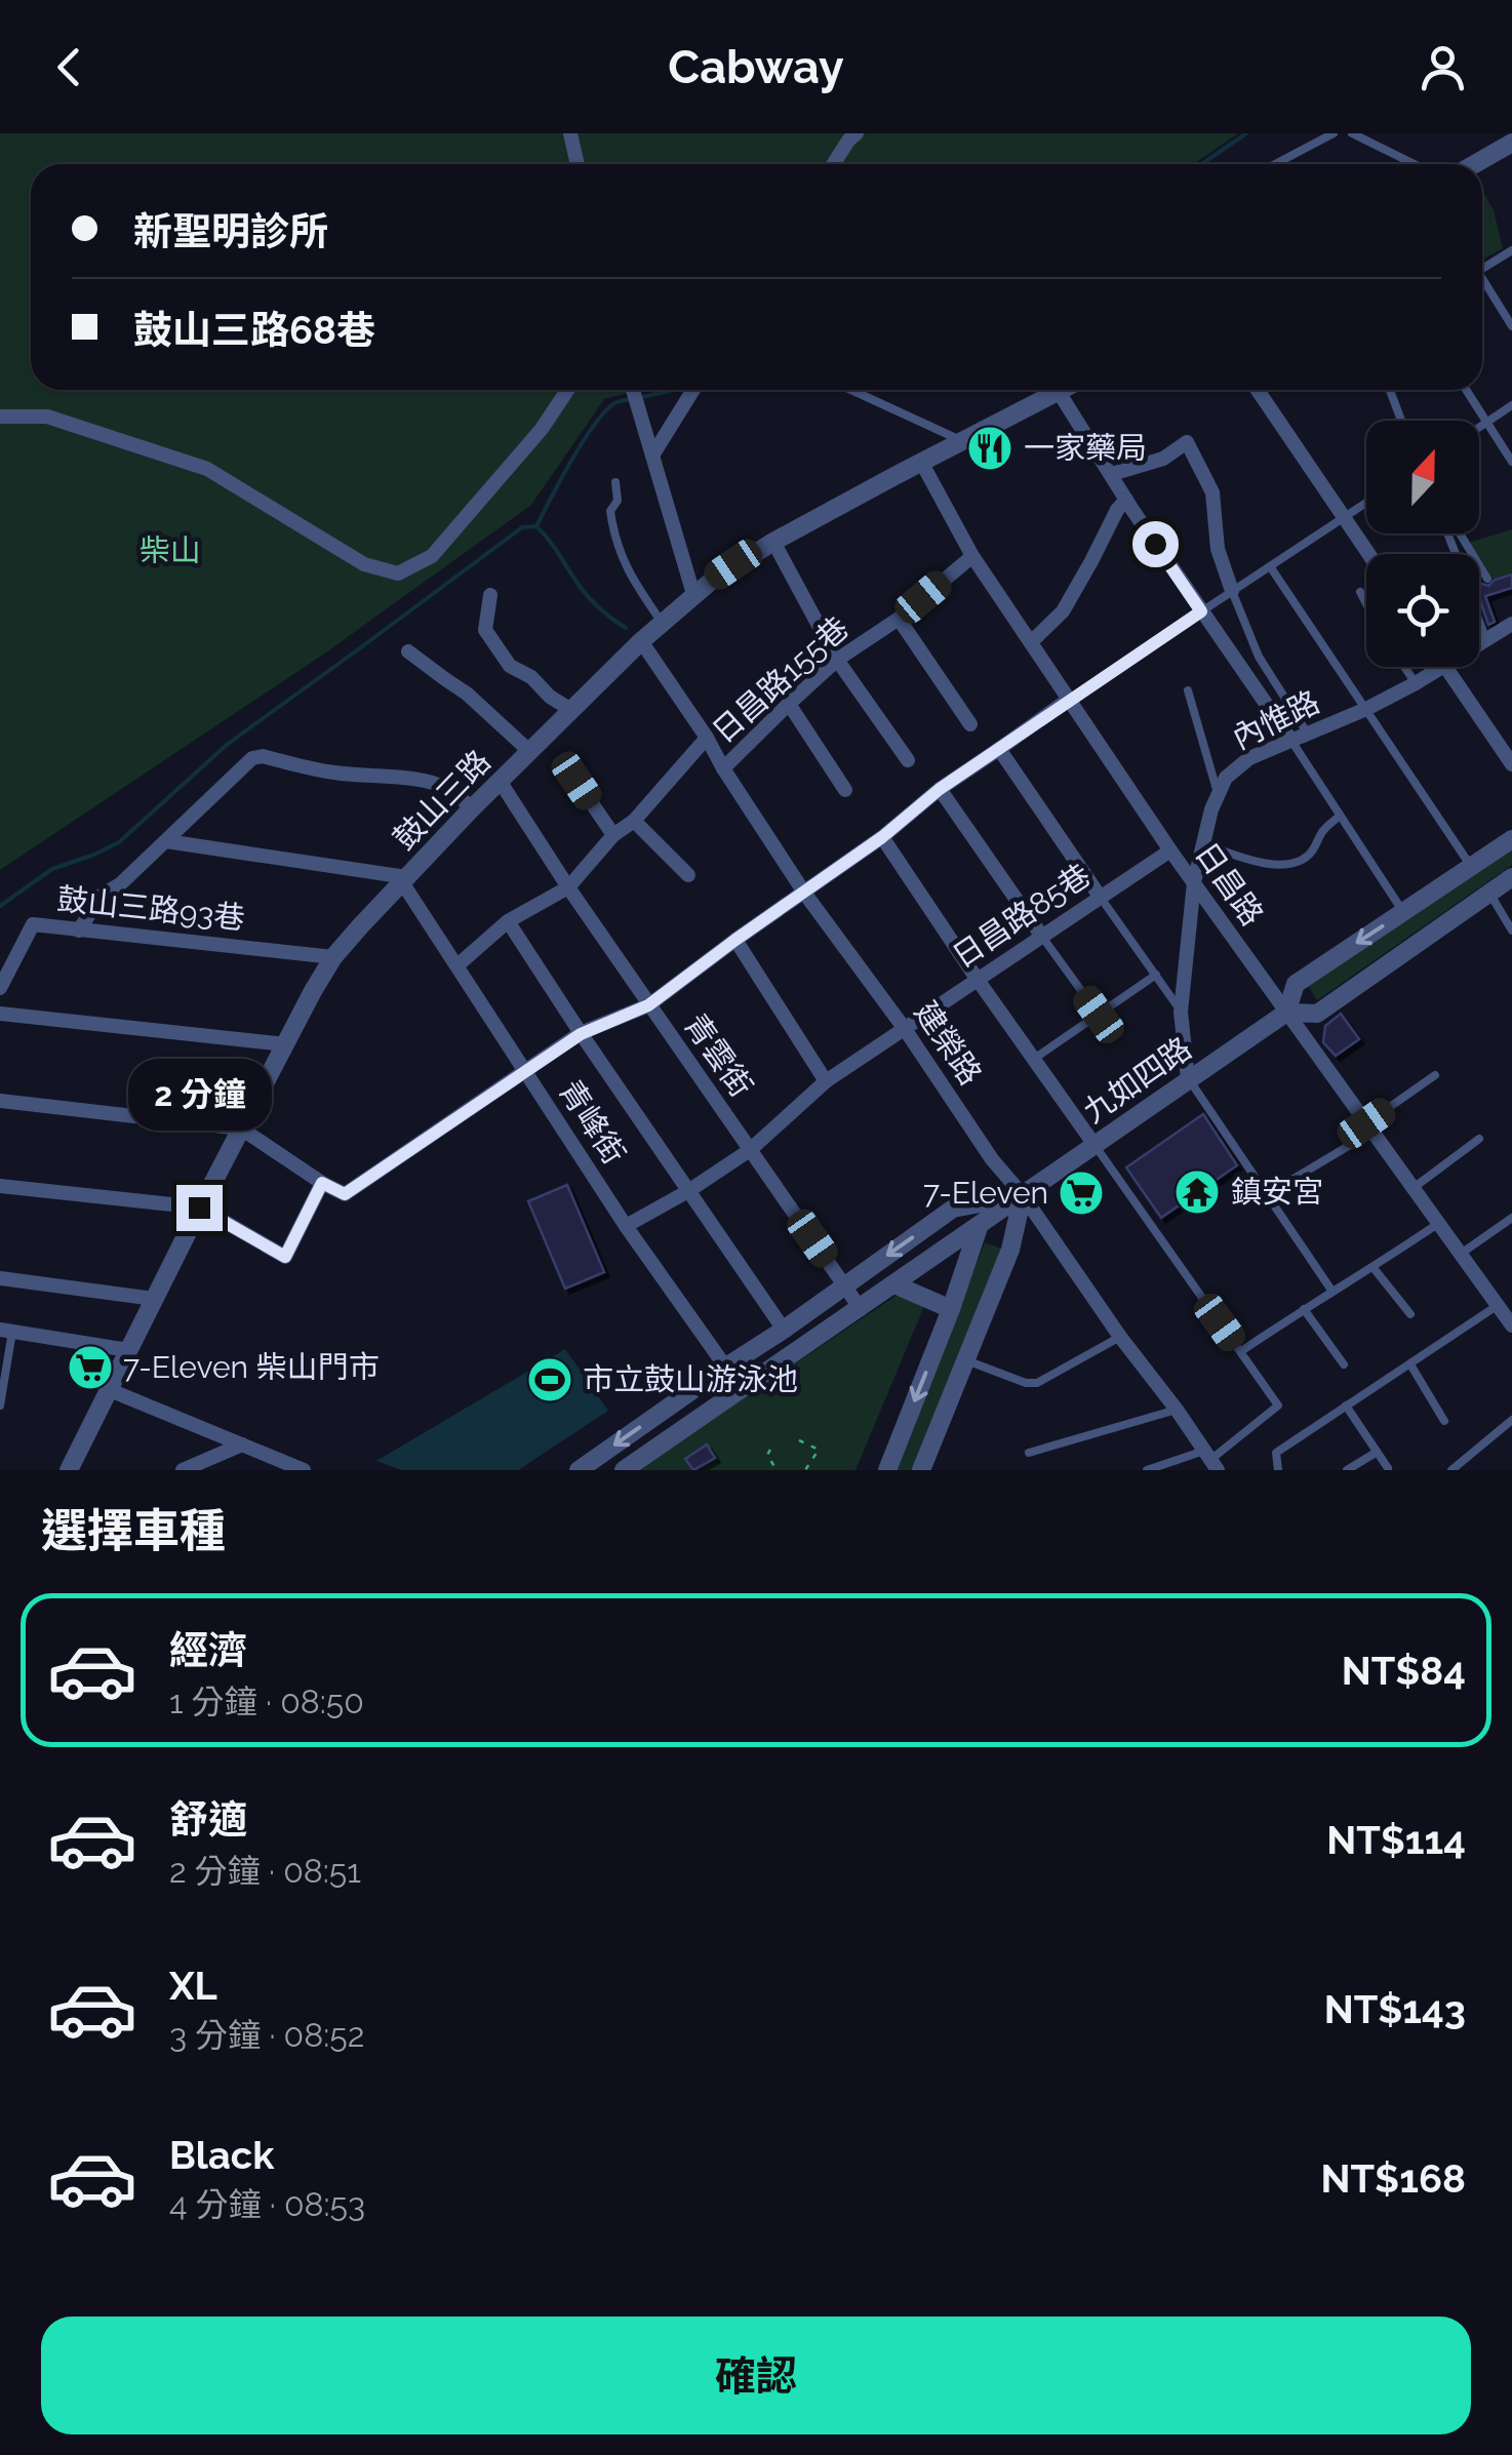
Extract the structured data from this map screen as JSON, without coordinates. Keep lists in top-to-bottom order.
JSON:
{
  "streets": {
    "street": [
      "日昌路155巷",
      "內惟路",
      "鼓山三路",
      "日昌路",
      "鼓山三路93巷",
      "日昌路85巷",
      "建榮路",
      "青雲街",
      "九如四路",
      "青峰街"
    ]
  },
  "crossings": [
    ["日昌路155巷", "日昌路"],
    ["日昌路155巷", "建榮路"],
    ["內惟路", "日昌路"],
    ["內惟路", "九如四路"],
    ["鼓山三路", "日昌路"],
    ["鼓山三路", "鼓山三路93巷"],
    ["鼓山三路", "建榮路"],
    ["鼓山三路", "青雲街"],
    ["鼓山三路", "青峰街"],
    ["日昌路", "日昌路85巷"],
    ["日昌路", "九如四路"],
    ["日昌路85巷", "建榮路"],
    ["日昌路85巷", "青雲街"],
    ["日昌路85巷", "青峰街"],
    ["建榮路", "九如四路"],
    ["青雲街", "九如四路"],
    ["九如四路", "青峰街"]
  ],
  "parks": ["柴山"],
  "places": {
    "restaurant": ["一家藥局"],
    "temple": ["鎮安宮"],
    "supermarket": ["7-Eleven", "7-Eleven 柴山門市"],
    "sports": ["市立鼓山游泳池"]
  },
  "north": "top",
  "page": {
    "header": "Cabway",
    "banner": ["新聖明診所", "鼓山三路68巷"],
    "bubble": "2 分鐘",
    "heading": "選擇車種",
    "list": [
      {
        "name": "經濟",
        "note": "1 分鐘 · 08:50",
        "value": "NT$84"
      },
      {
        "name": "舒適",
        "note": "2 分鐘 · 08:51",
        "value": "NT$114"
      },
      {
        "name": "XL",
        "note": "3 分鐘 · 08:52",
        "value": "NT$143"
      },
      {
        "name": "Black",
        "note": "4 分鐘 · 08:53",
        "value": "NT$168"
      }
    ],
    "buttons": "確認"
  }
}
